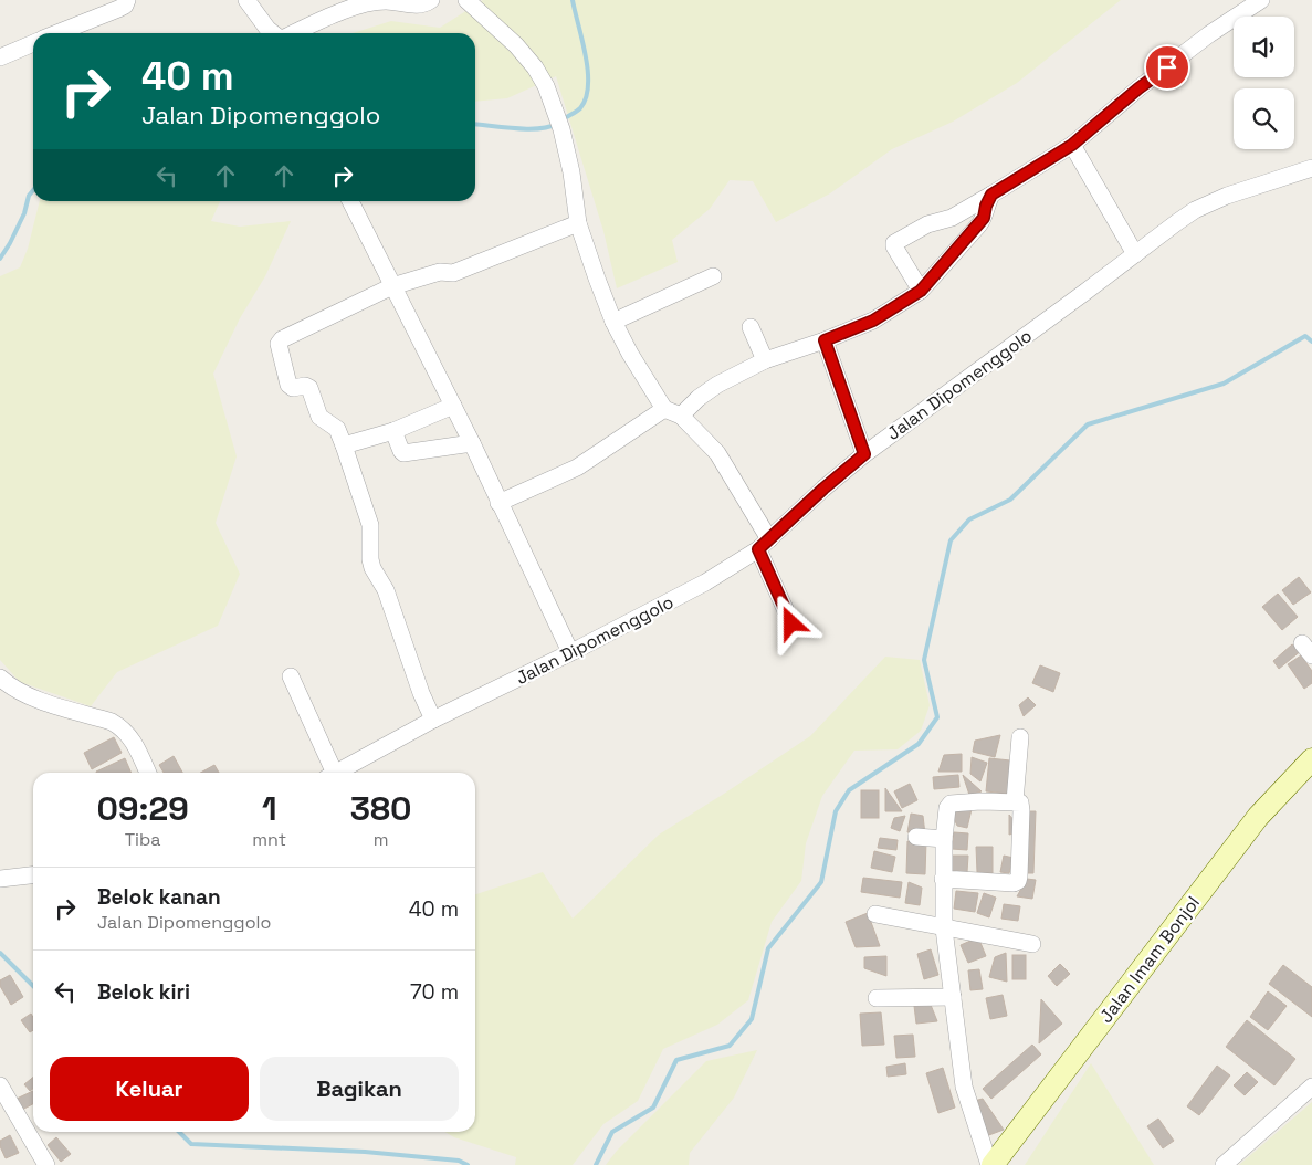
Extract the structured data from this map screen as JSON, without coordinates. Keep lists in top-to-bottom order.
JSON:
{
  "streets": {
    "main road": ["Jalan Imam Bonjol"],
    "street": ["Jalan Dipomenggolo"]
  },
  "page": {
    "turn": ["40 m", "Jalan Dipomenggolo"],
    "eta": [
      "09:29",
      "Tiba",
      "1",
      "mnt",
      "380",
      "m"
    ],
    "list": [
      {
        "name": "Belok kanan",
        "note": "Jalan Dipomenggolo",
        "value": "40 m"
      },
      {
        "name": "Belok kiri",
        "value": "70 m"
      }
    ],
    "buttons": ["Keluar", "Bagikan"]
  }
}
